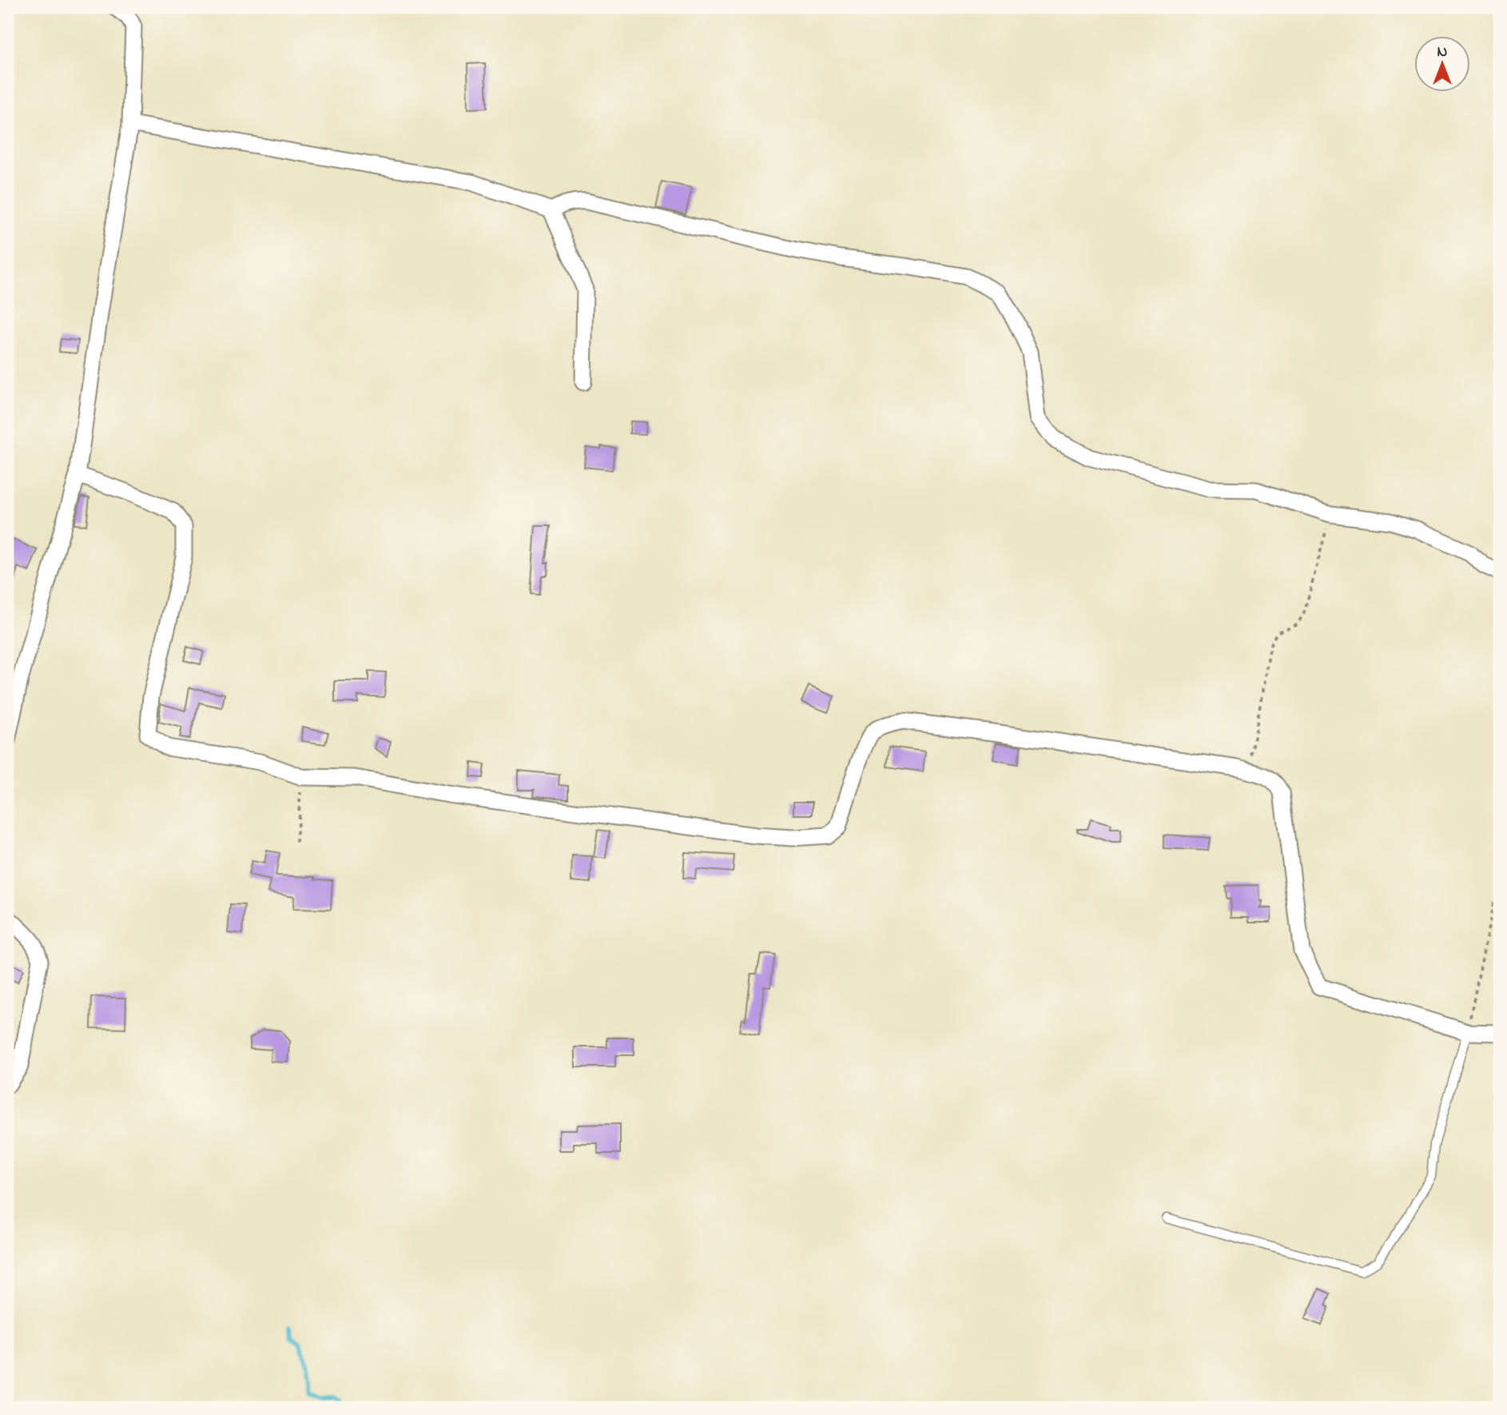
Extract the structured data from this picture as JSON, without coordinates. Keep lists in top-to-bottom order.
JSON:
{
  "north": "top"
}
